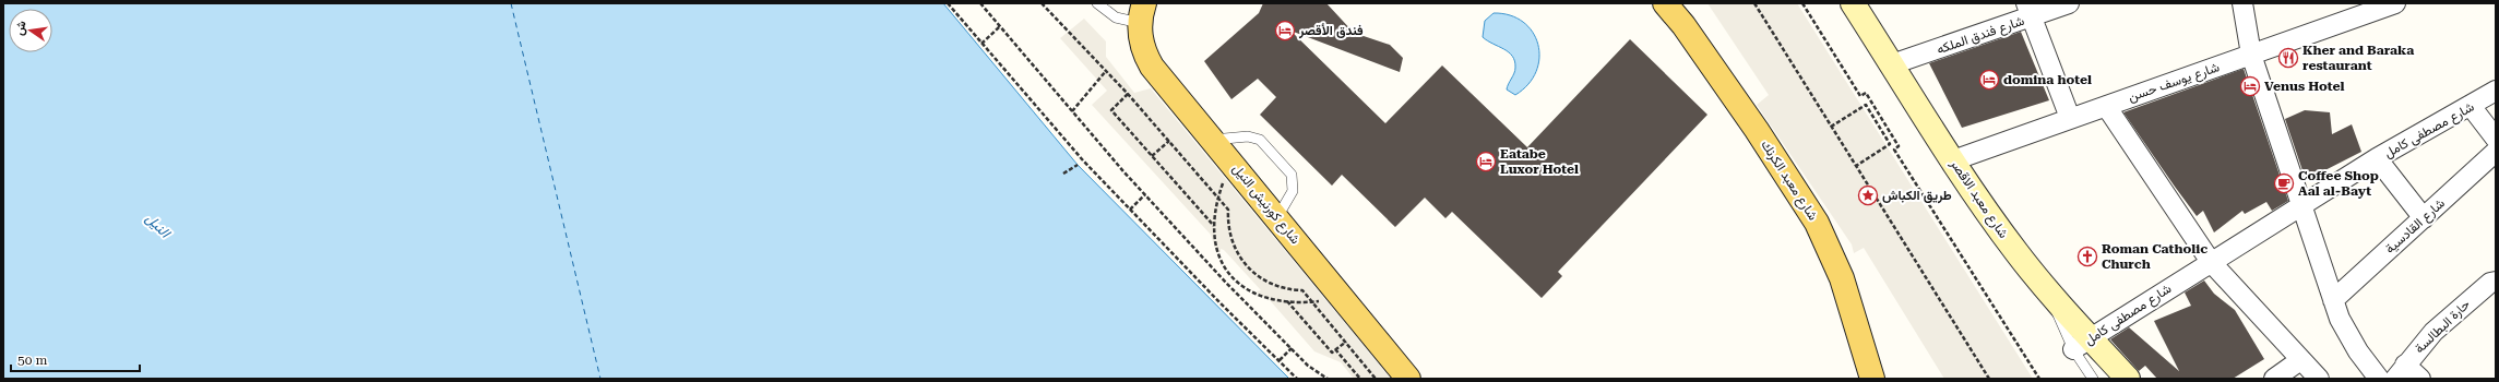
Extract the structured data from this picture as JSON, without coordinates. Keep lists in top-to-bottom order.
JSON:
{
  "streets": {
    "main road": ["شارع معبد الكرنك", "شارع معبد الاقصر", "شارع كورنيش النيل"],
    "street": [
      "شارع فندق الملكه",
      "شارع يوسف حسن",
      "شارع مصطفى كامل",
      "شارع القادسية",
      "حارة البطالسة"
    ]
  },
  "crossings": [
    ["شارع فندق الملكه", "شارع معبد الاقصر"],
    ["شارع يوسف حسن", "شارع معبد الاقصر"],
    ["شارع مصطفى كامل", "شارع معبد الاقصر"]
  ],
  "water": ["النيل"],
  "places": {
    "hotel": [
      "فندق الأقصر",
      "domina hotel",
      "Venus Hotel",
      "Eatabe Luxor Hotel"
    ],
    "restaurant": ["Kher and Baraka restaurant"],
    "cafe": ["Coffee Shop Aal al‑Bayt"],
    "place": ["طريق الكباش"],
    "church": ["Roman Catholic Church"]
  },
  "scale_bar": "50 m",
  "north": "left"
}
